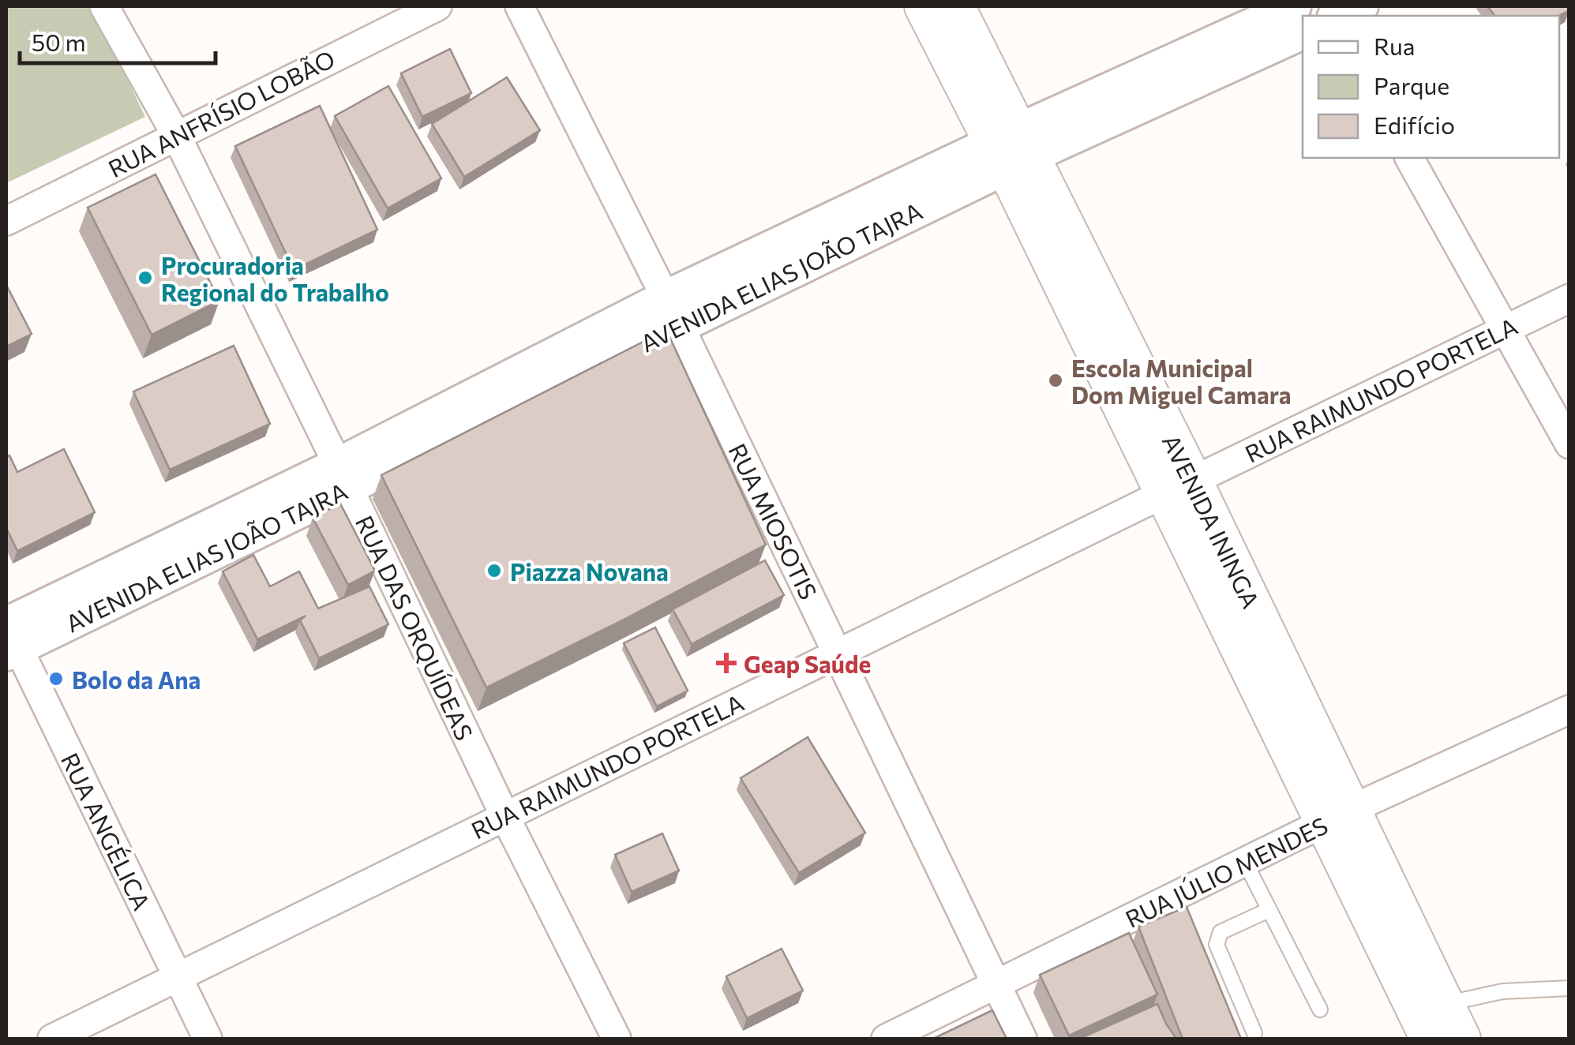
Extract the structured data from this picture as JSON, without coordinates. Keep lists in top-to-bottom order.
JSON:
{
  "streets": {
    "main road": ["AVENIDA ININGA"],
    "street": [
      "RUA ANFRÍSIO LOBÃO",
      "AVENIDA ELIAS JOÃO TAJRA",
      "RUA RAIMUNDO PORTELA",
      "RUA MIOSOTIS",
      "RUA DAS ORQUÍDEAS",
      "RUA ANGÉLICA",
      "RUA JÚLIO MENDES"
    ]
  },
  "crossings": [
    ["RUA ANFRÍSIO LOBÃO", "RUA DAS ORQUÍDEAS"],
    ["AVENIDA ELIAS JOÃO TAJRA", "RUA MIOSOTIS"],
    ["AVENIDA ELIAS JOÃO TAJRA", "AVENIDA ININGA"],
    ["AVENIDA ELIAS JOÃO TAJRA", "RUA DAS ORQUÍDEAS"],
    ["AVENIDA ELIAS JOÃO TAJRA", "RUA ANGÉLICA"],
    ["RUA RAIMUNDO PORTELA", "RUA MIOSOTIS"],
    ["RUA RAIMUNDO PORTELA", "AVENIDA ININGA"],
    ["RUA RAIMUNDO PORTELA", "RUA DAS ORQUÍDEAS"],
    ["RUA RAIMUNDO PORTELA", "RUA ANGÉLICA"],
    ["RUA MIOSOTIS", "RUA JÚLIO MENDES"],
    ["AVENIDA ININGA", "RUA JÚLIO MENDES"]
  ],
  "places": {
    "other": [
      "Procuradoria Regional do Trabalho",
      "Escola Municipal Dom Miguel Camara",
      "Piazza Novana",
      "Bolo da Ana"
    ],
    "health": ["Geap Saúde"]
  },
  "legend": ["Rua", "Parque", "Edifício"],
  "scale_bar": "50 m"
}
